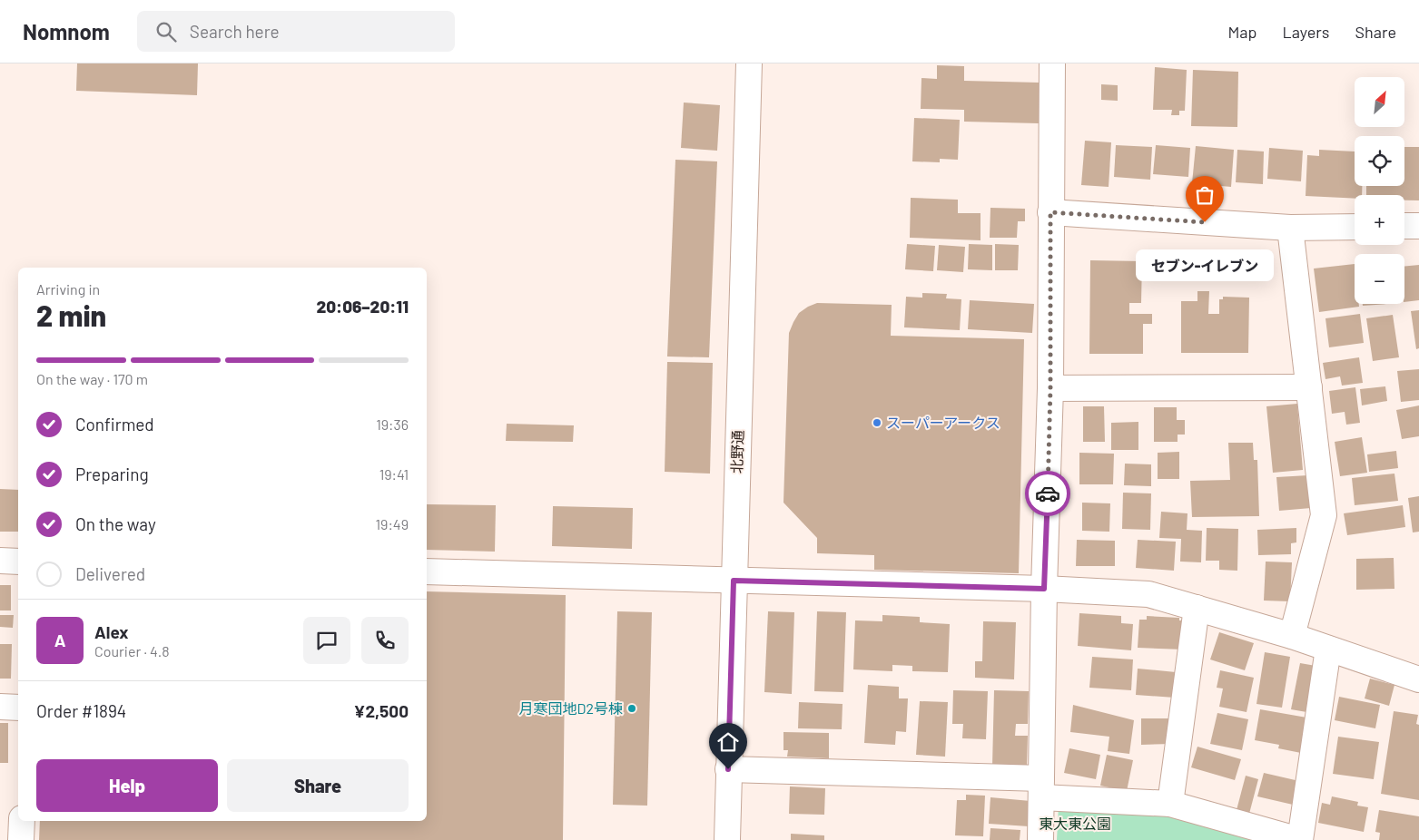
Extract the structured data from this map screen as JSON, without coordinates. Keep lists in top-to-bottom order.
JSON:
{
  "streets": {
    "street": ["北野通"]
  },
  "parks": ["東大東公園"],
  "places": ["セブン-イレブン", "スーパーアークス", "月寒団地D2号棟"],
  "north": "top right",
  "page": {
    "header": "Nomnom",
    "search": "Search here",
    "nav": ["Map", "Layers", "Share"],
    "map_buttons": ["+", "−"],
    "bubble": "セブン-イレブン",
    "heading": ["2 min", "Arriving in", "20:06–20:11"],
    "panel": [
      "Alex",
      "Courier · 4.8",
      "Order #1894",
      "¥2,500"
    ],
    "bar": "On the way · 170 m",
    "list": [
      ["Confirmed", "19:36"],
      ["Preparing", "19:41"],
      ["On the way", "19:49"],
      "Delivered"
    ],
    "round": "A",
    "buttons": ["Help", "Share"]
  }
}
